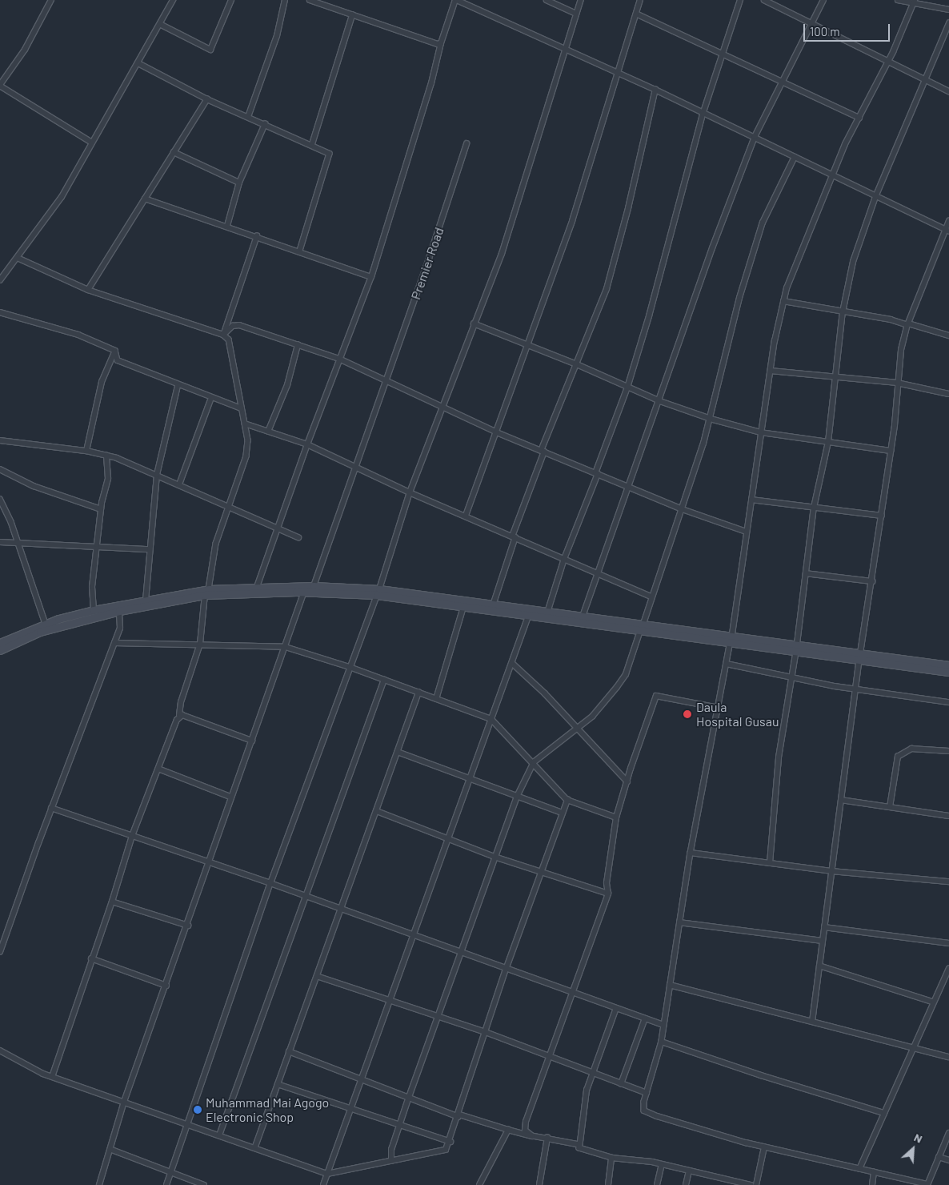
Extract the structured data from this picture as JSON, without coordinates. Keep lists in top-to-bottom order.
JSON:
{
  "streets": {
    "street": ["Premier Road"]
  },
  "places": ["Daula Hospital Gusau", "Muhammad Mai Agogo Electronic Shop"],
  "scale_bar": "100 m",
  "north": "top right"
}
